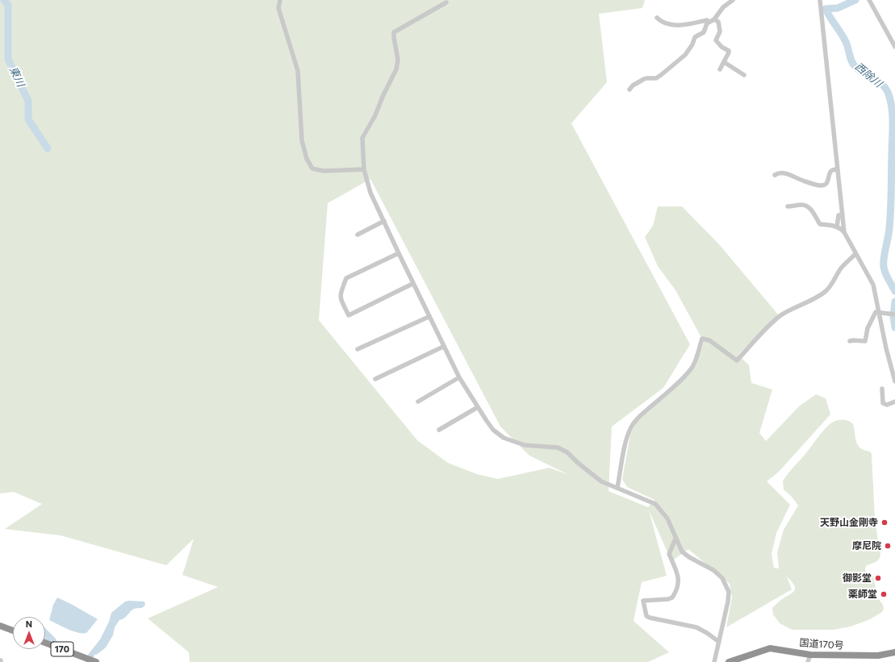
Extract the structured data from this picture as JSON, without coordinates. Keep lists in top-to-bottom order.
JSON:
{
  "streets": {
    "highway": ["国道170号", "170"]
  },
  "water": ["西除川", "東川"],
  "places": [
    "天野山金剛寺",
    "摩尼院",
    "御影堂",
    "薬師堂"
  ],
  "north": "top"
}
